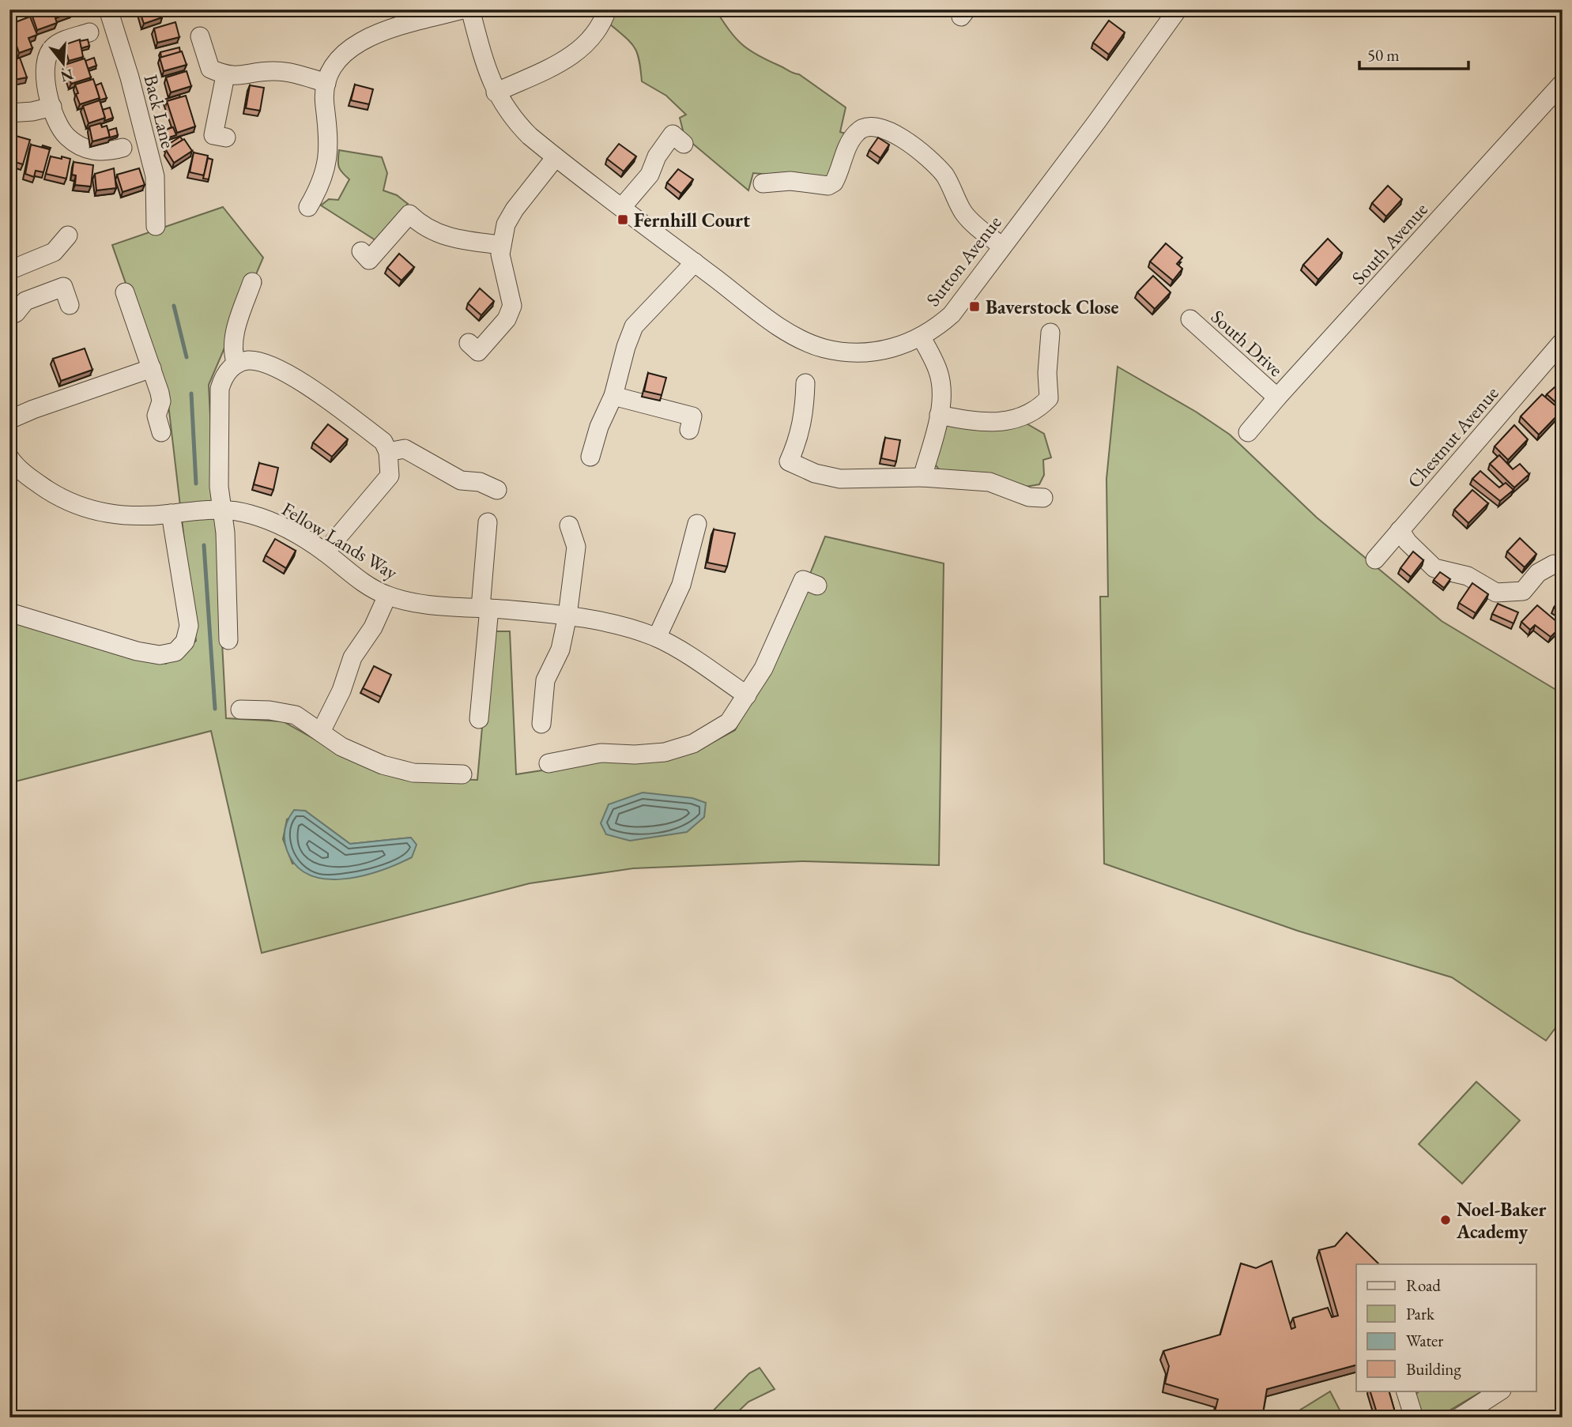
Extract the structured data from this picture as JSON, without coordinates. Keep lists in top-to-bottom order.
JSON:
{
  "streets": {
    "street": [
      "Back Lane",
      "South Avenue",
      "Sutton Avenue",
      "South Drive",
      "Chestnut Avenue",
      "Fellow Lands Way"
    ]
  },
  "crossings": [
    ["South Avenue", "South Drive"]
  ],
  "places": {
    "transit": ["Fernhill Court", "Baverstock Close"],
    "other": ["Noel-Baker Academy"]
  },
  "legend": [
    "Road",
    "Park",
    "Water",
    "Building"
  ],
  "scale_bar": "50 m",
  "north": "bottom"
}
